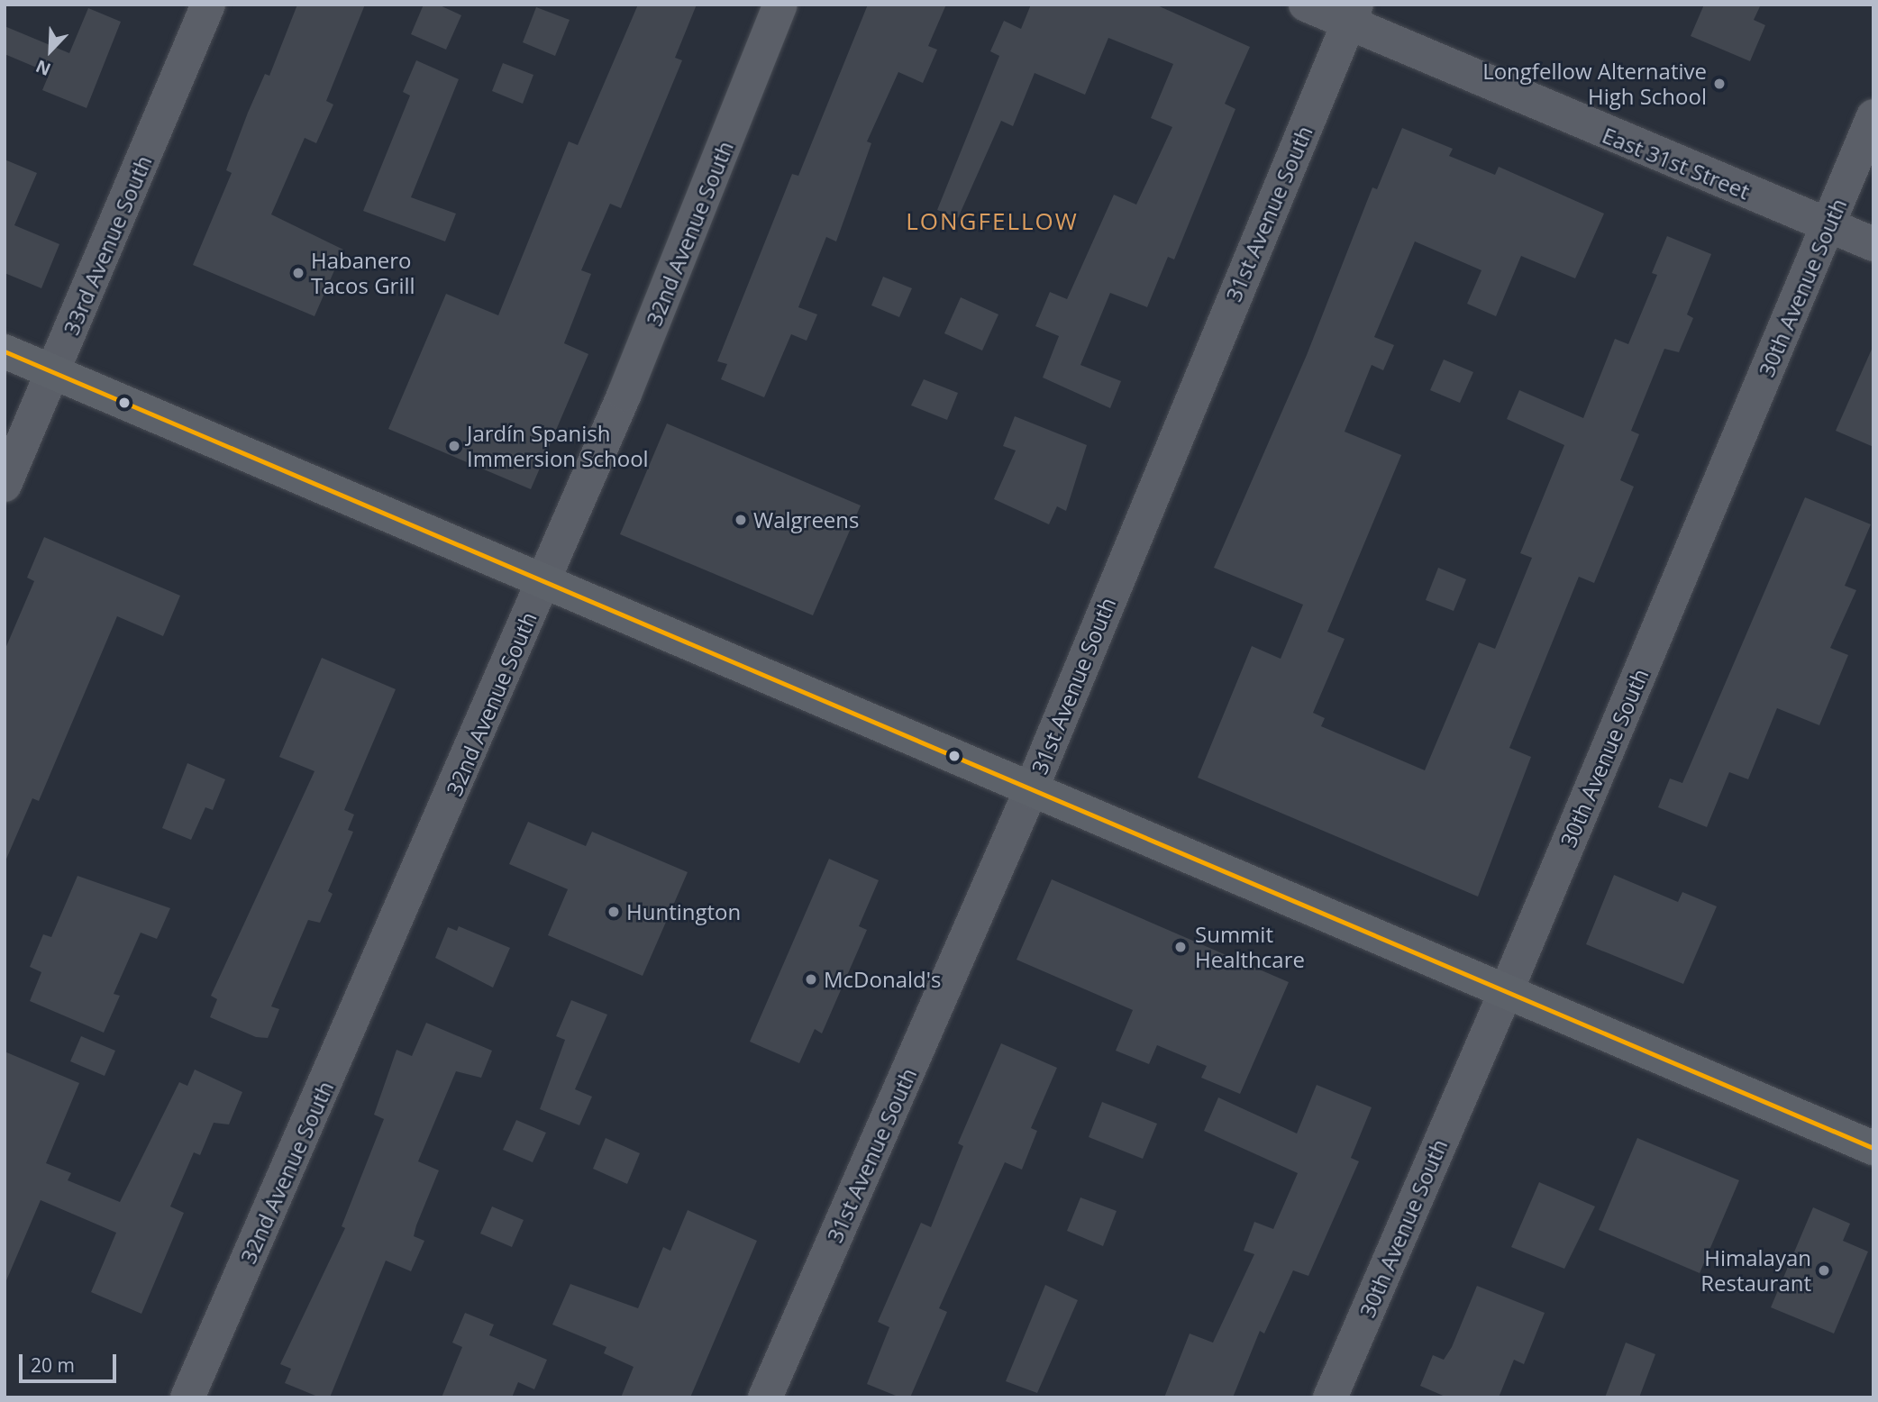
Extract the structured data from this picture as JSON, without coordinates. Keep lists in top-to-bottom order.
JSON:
{
  "streets": {
    "street": [
      "East 31st Street",
      "31st Avenue South",
      "32nd Avenue South",
      "33rd Avenue South",
      "30th Avenue South"
    ]
  },
  "crossings": [
    ["East 31st Street", "31st Avenue South"],
    ["East 31st Street", "30th Avenue South"]
  ],
  "districts": ["LONGFELLOW"],
  "places": [
    "Longfellow Alternative High School",
    "Habanero Tacos Grill",
    "Jardín Spanish Immersion School",
    "Walgreens",
    "Huntington",
    "Summit Healthcare",
    "McDonald's",
    "Himalayan Restaurant"
  ],
  "scale_bar": "20 m",
  "north": "bottom left"
}
